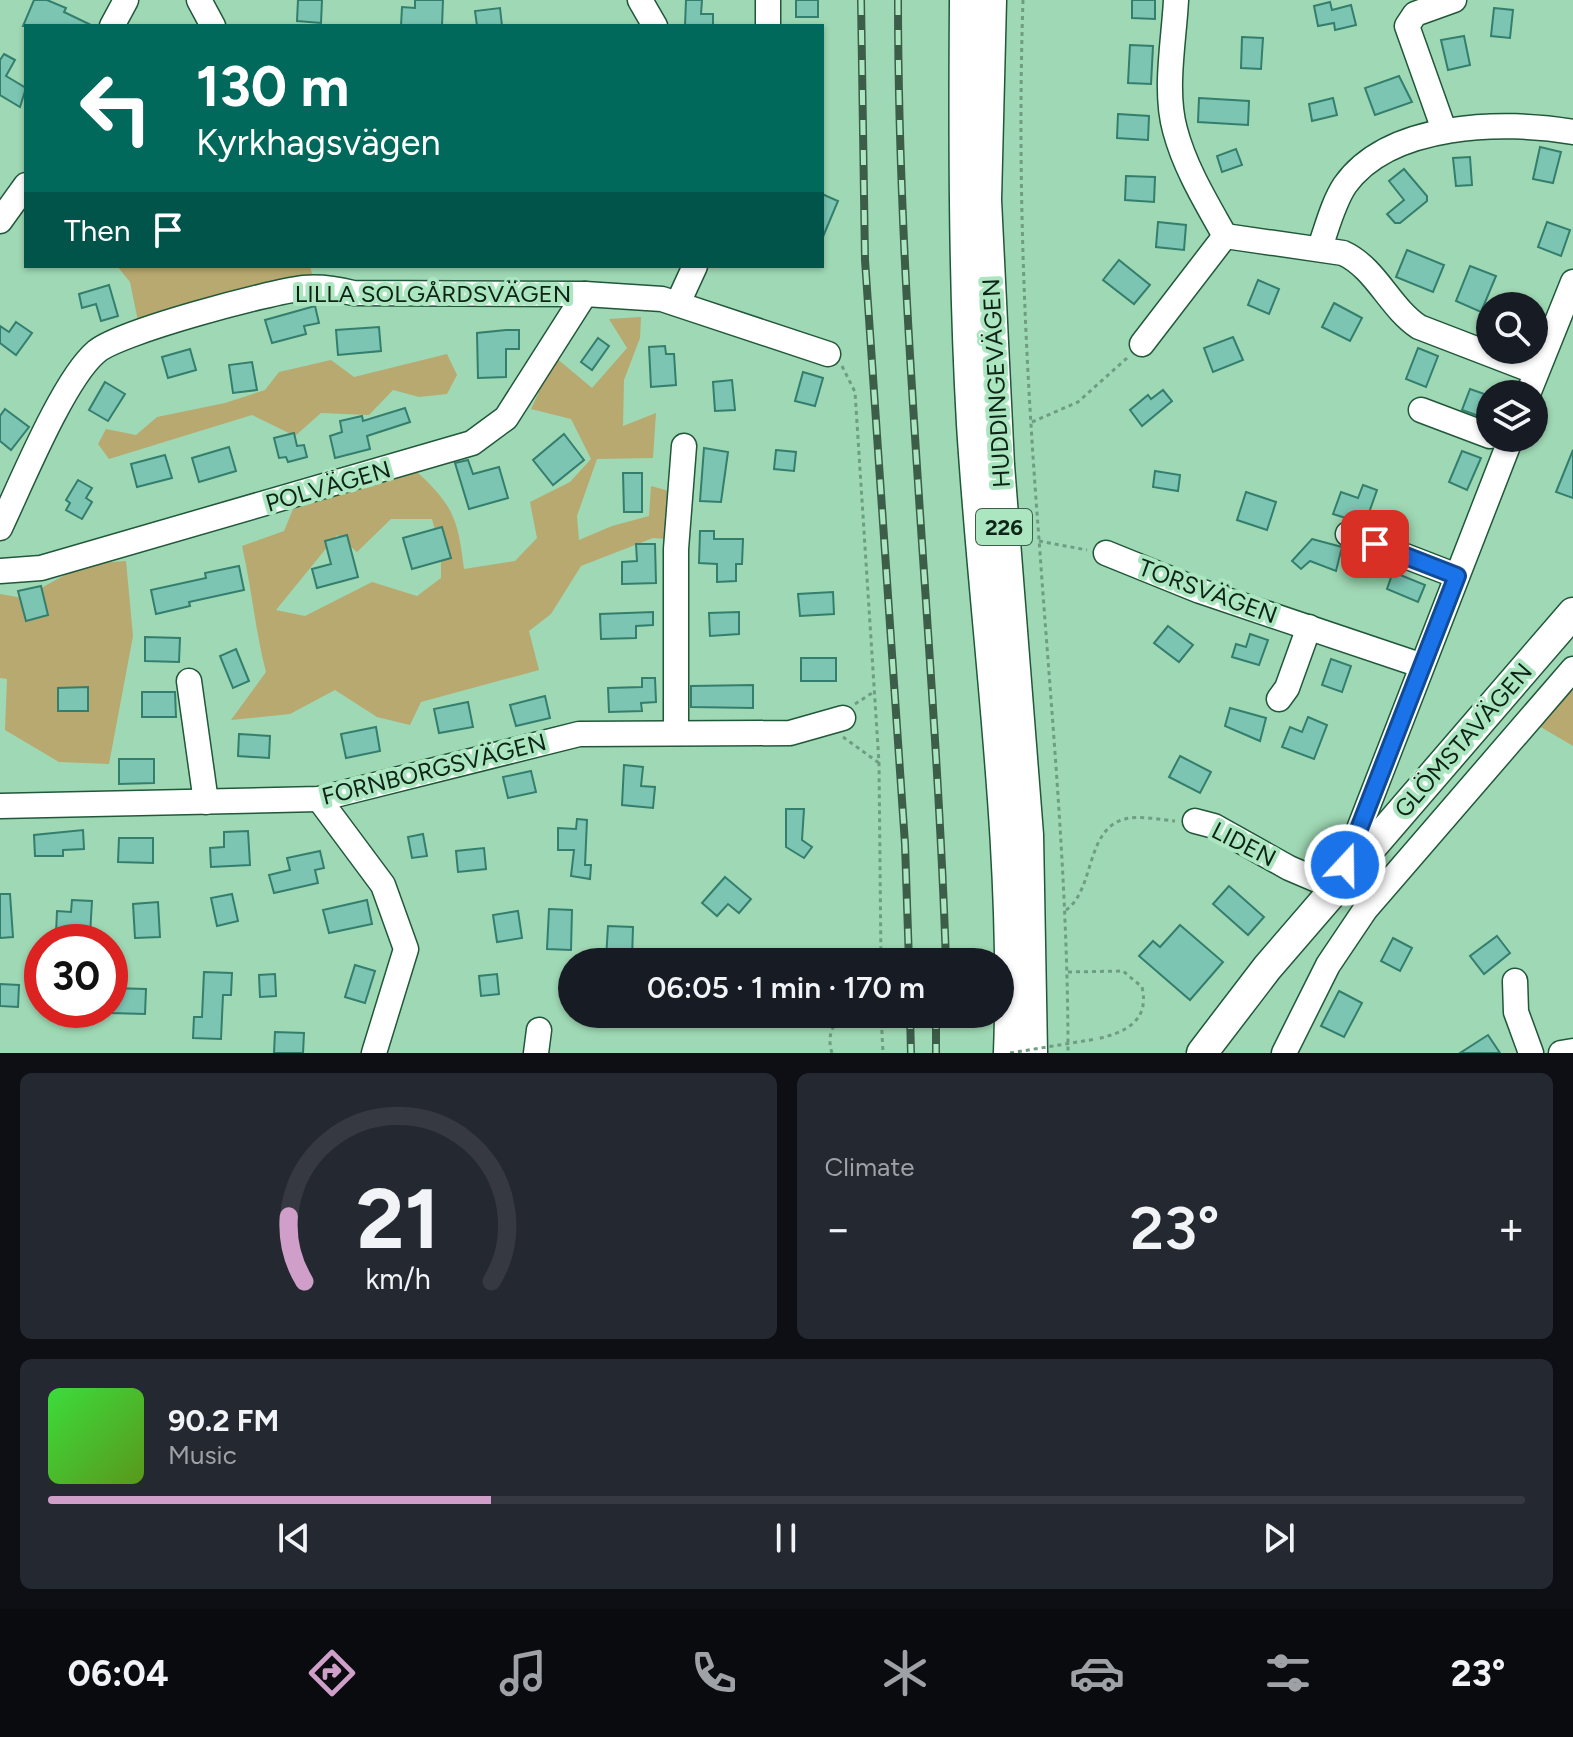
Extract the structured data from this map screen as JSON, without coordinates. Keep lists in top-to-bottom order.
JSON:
{
  "streets": {
    "main road": ["HUDDINGEVÄGEN", "226", "GLÖMSTAVÄGEN"],
    "street": [
      "LILLA SOLGÅRDSVÄGEN",
      "POLVÄGEN",
      "TORSVÄGEN",
      "FORNBORGSVÄGEN",
      "LIDEN"
    ]
  },
  "crossings": [
    ["LILLA SOLGÅRDSVÄGEN", "POLVÄGEN"],
    ["GLÖMSTAVÄGEN", "LIDEN"]
  ],
  "page": {
    "turn": ["130 m", "Kyrkhagsvägen"],
    "then": "Then",
    "limit": "30",
    "trip": "06:05 · 1 min · 170 m",
    "tile": "Climate",
    "heat": ["−", "23°", "+"],
    "song": ["90.2 FM", "Music"],
    "tabs": ["06:04", "23°"],
    "gauge": ["21", "km/h"]
  }
}
